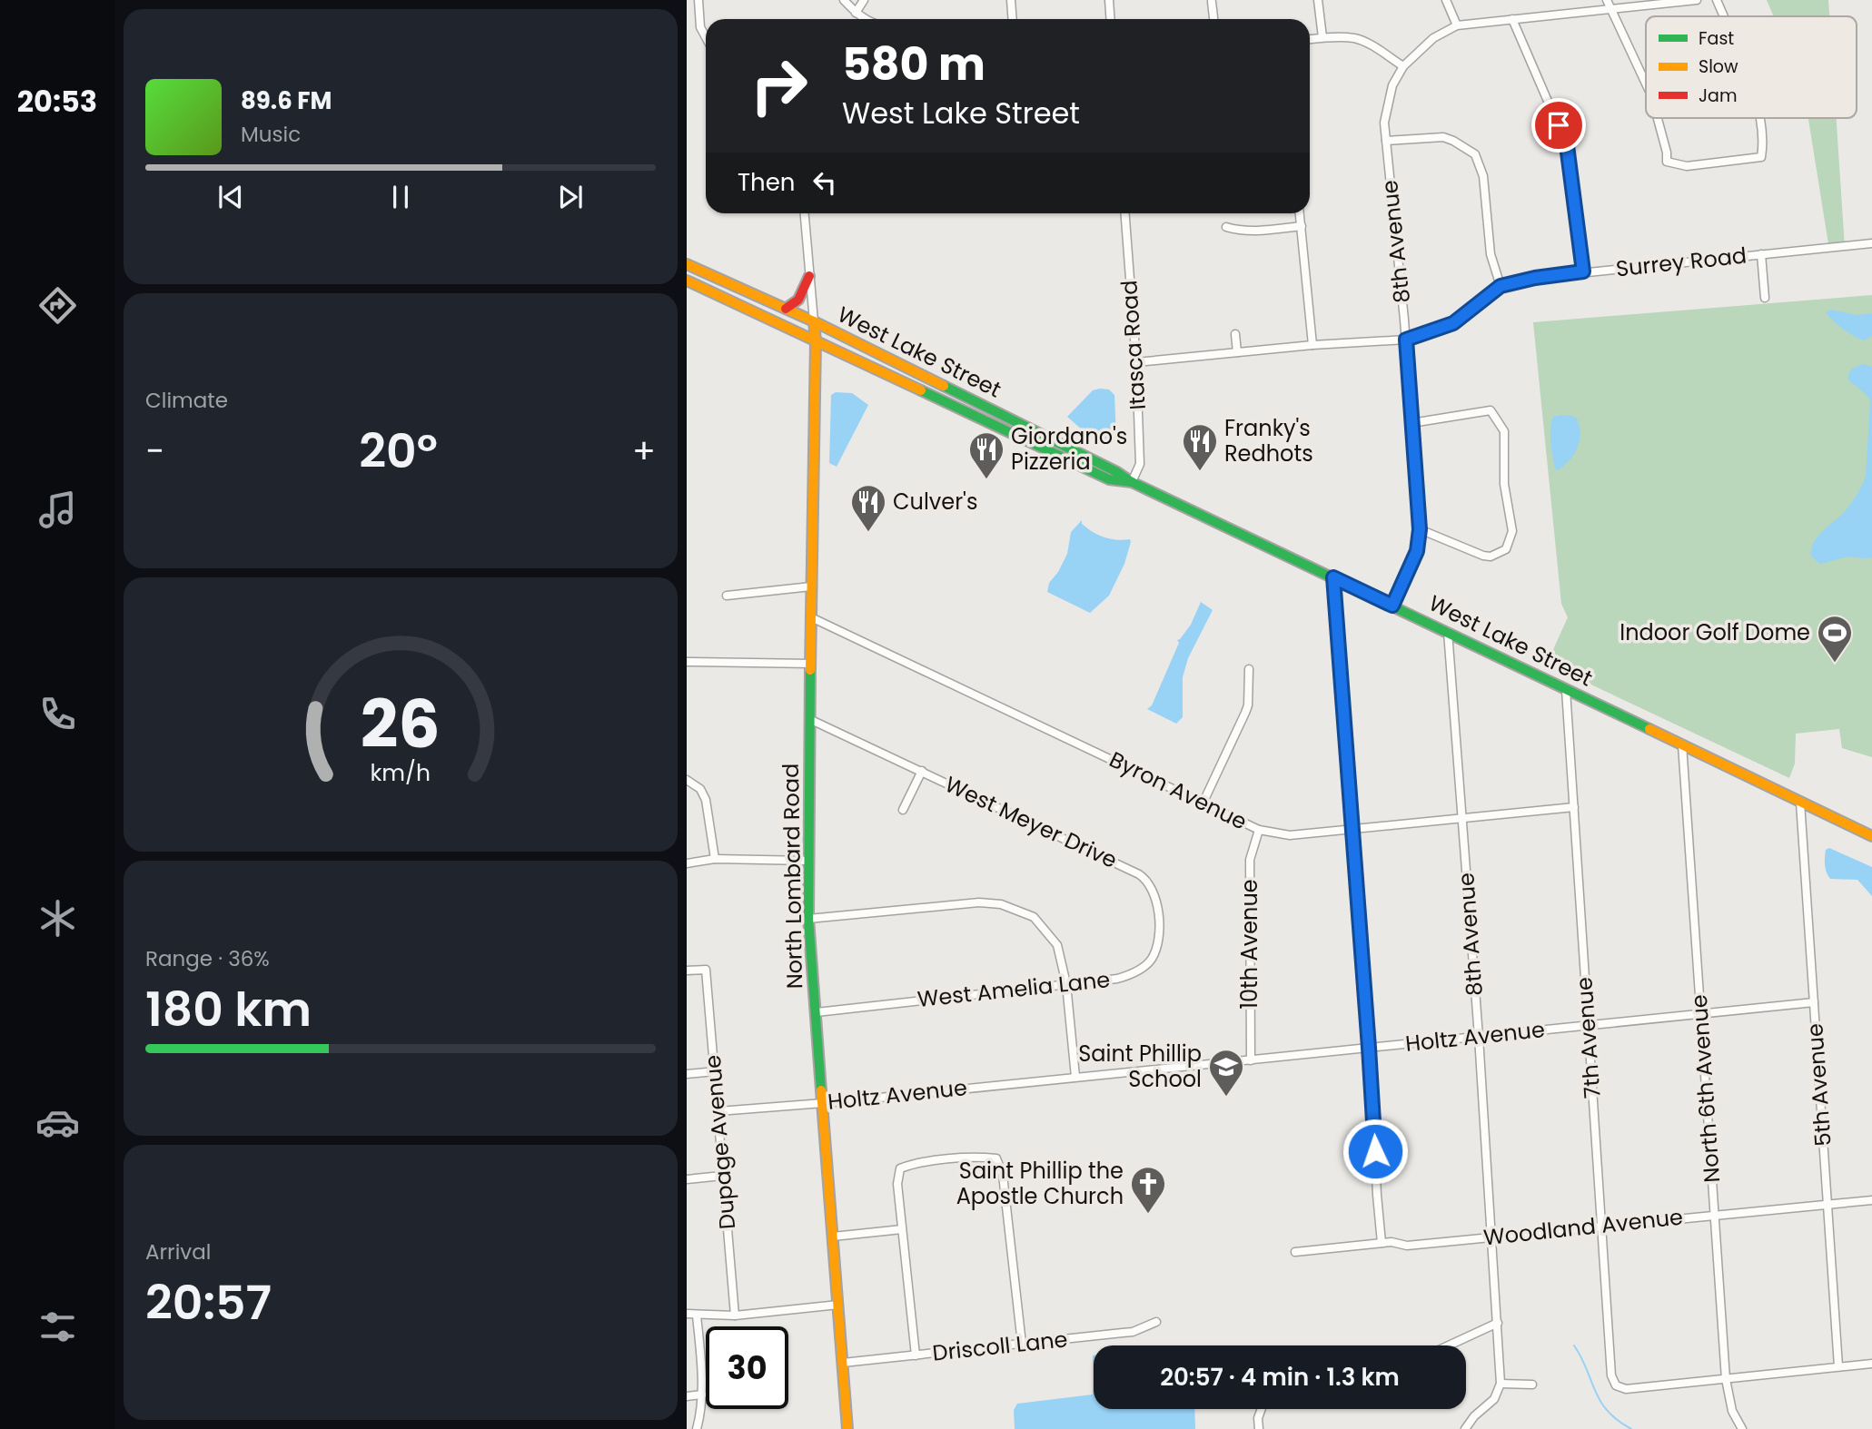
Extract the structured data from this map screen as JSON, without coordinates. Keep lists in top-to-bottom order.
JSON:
{
  "streets": {
    "main road": ["West Lake Street", "North Lombard Road"],
    "street": [
      "8th Avenue",
      "Surrey Road",
      "Itasca Road",
      "Byron Avenue",
      "West Meyer Drive",
      "10th Avenue",
      "West Amelia Lane",
      "Holtz Avenue",
      "7th Avenue",
      "5th Avenue",
      "North 6th Avenue",
      "Dupage Avenue",
      "Woodland Avenue",
      "Driscoll Lane"
    ]
  },
  "crossings": [
    ["8th Avenue", "Surrey Road"],
    ["8th Avenue", "West Lake Street"],
    ["8th Avenue", "Byron Avenue"],
    ["8th Avenue", "Holtz Avenue"],
    ["8th Avenue", "Woodland Avenue"],
    ["Surrey Road", "Itasca Road"],
    ["Itasca Road", "West Lake Street"],
    ["West Lake Street", "North Lombard Road"],
    ["West Lake Street", "7th Avenue"],
    ["West Lake Street", "5th Avenue"],
    ["West Lake Street", "North 6th Avenue"],
    ["Byron Avenue", "North Lombard Road"],
    ["Byron Avenue", "10th Avenue"],
    ["Byron Avenue", "7th Avenue"],
    ["West Meyer Drive", "North Lombard Road"],
    ["West Meyer Drive", "West Amelia Lane"],
    ["North Lombard Road", "West Amelia Lane"],
    ["North Lombard Road", "Holtz Avenue"],
    ["North Lombard Road", "Driscoll Lane"],
    ["10th Avenue", "Holtz Avenue"],
    ["Holtz Avenue", "7th Avenue"],
    ["Holtz Avenue", "5th Avenue"],
    ["Holtz Avenue", "North 6th Avenue"],
    ["Holtz Avenue", "Dupage Avenue"],
    ["7th Avenue", "North 6th Avenue"],
    ["7th Avenue", "Woodland Avenue"],
    ["5th Avenue", "Woodland Avenue"],
    ["North 6th Avenue", "Woodland Avenue"]
  ],
  "places": {
    "restaurant": ["Franky's Redhots", "Giordano's Pizzeria", "Culver's"],
    "sports": ["Indoor Golf Dome"],
    "school or university": ["Saint Phillip School"],
    "church": ["Saint Phillip the Apostle Church"]
  },
  "legend": ["Fast", "Slow", "Jam"],
  "page": {
    "tabs": "20:53",
    "turn": ["580 m", "West Lake Street"],
    "song": ["89.6 FM", "Music"],
    "then": "Then",
    "tile": [
      "Climate",
      ["Range · 36%", "180 km"],
      ["Arrival", "20:57"]
    ],
    "heat": ["−", "20°", "+"],
    "limit": "30",
    "trip": "20:57 · 4 min · 1.3 km",
    "gauge": ["26", "km/h"]
  }
}
